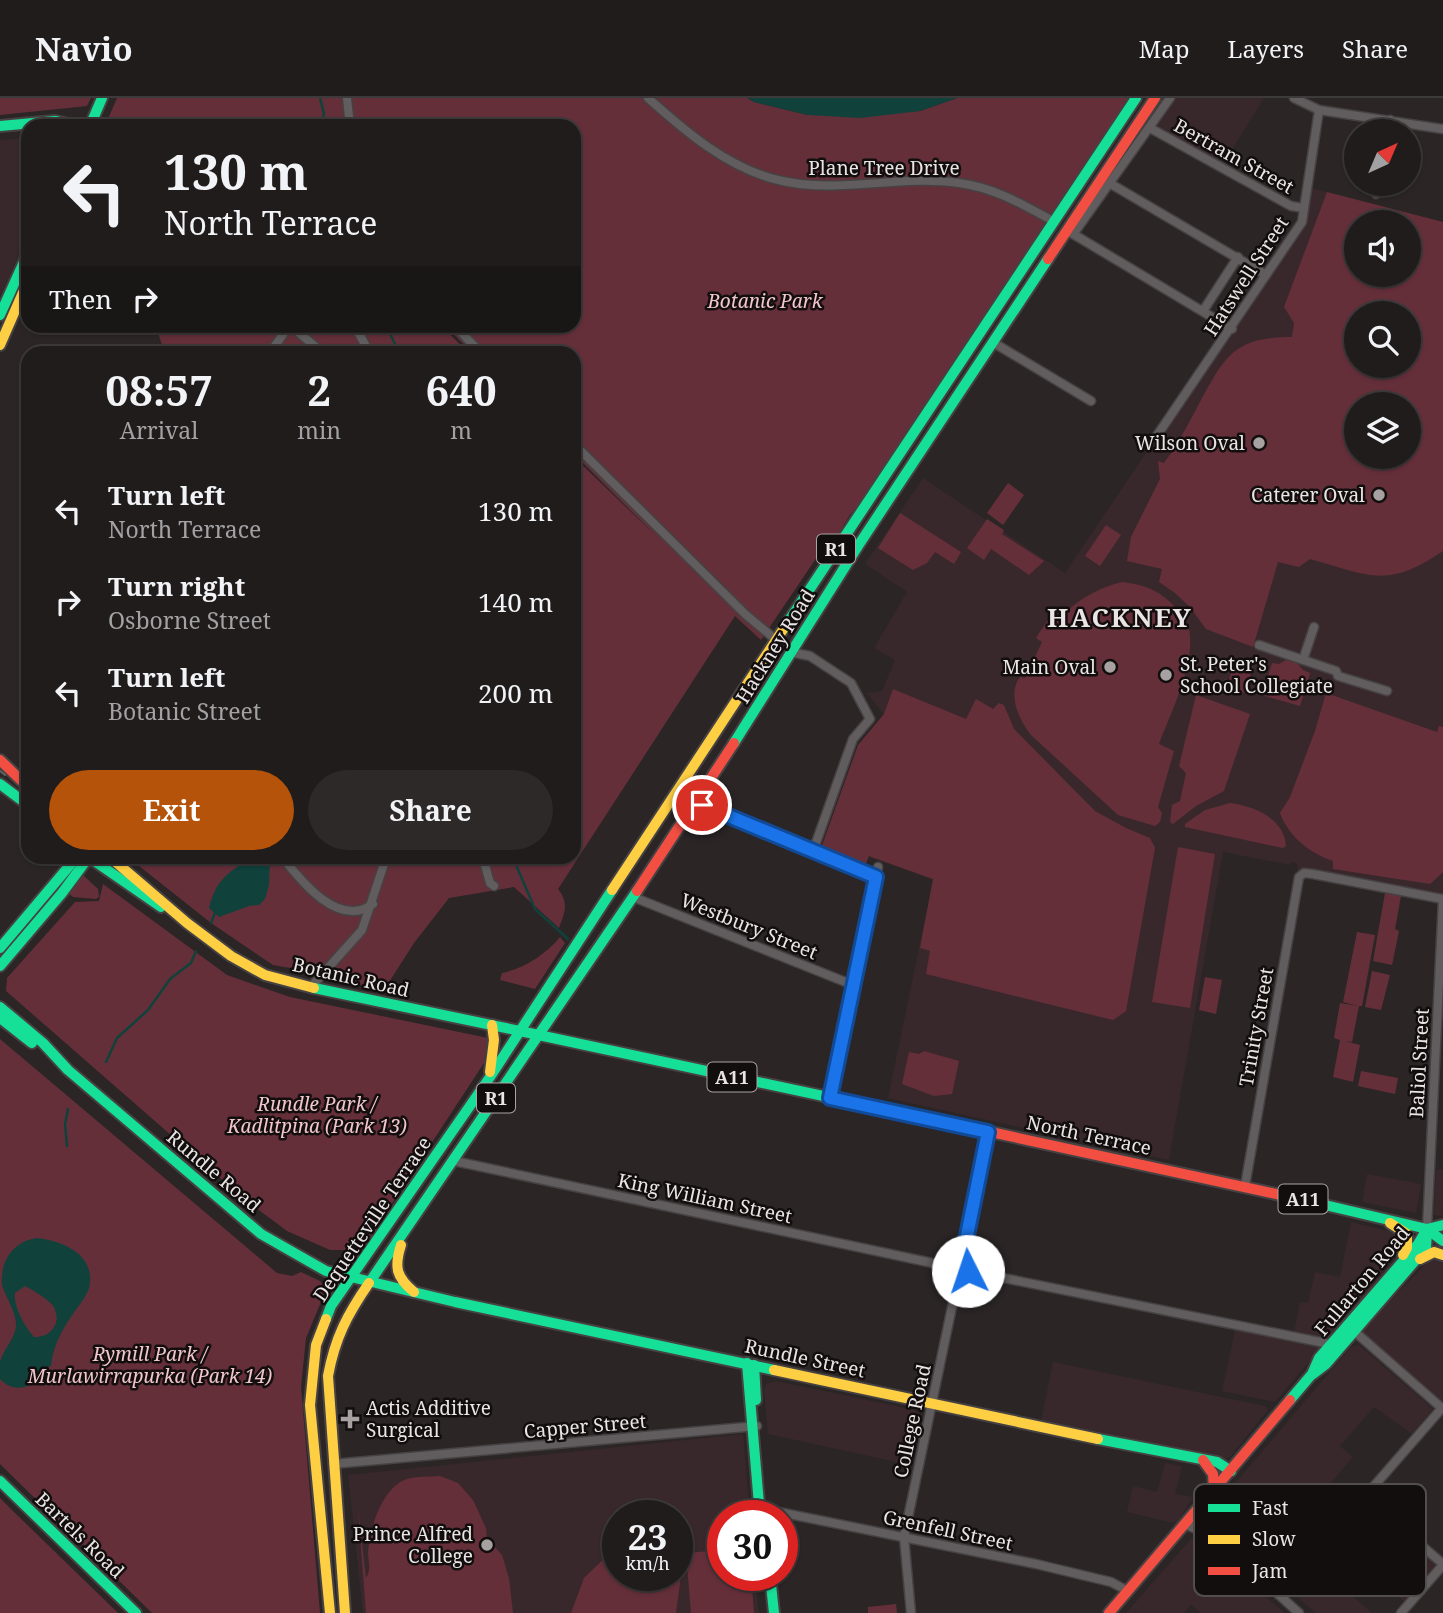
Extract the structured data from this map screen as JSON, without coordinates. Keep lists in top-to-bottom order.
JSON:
{
  "streets": {
    "main road": [
      "R1",
      "Hackney Road",
      "Botanic Road",
      "A11",
      "North Terrace",
      "Rundle Road",
      "Dequetteville Terrace",
      "Fullarton Road",
      "Rundle Street",
      "Bartels Road"
    ],
    "street": [
      "Bertram Street",
      "Plane Tree Drive",
      "Hatswell Street",
      "Westbury Street",
      "Trinity Street",
      "Baliol Street",
      "King William Street",
      "College Road",
      "Capper Street",
      "Grenfell Street"
    ]
  },
  "crossings": [
    ["Bertram Street", "Hatswell Street"],
    ["Bertram Street", "Hackney Road"],
    ["Plane Tree Drive", "Hackney Road"],
    ["Hackney Road", "Westbury Street"],
    ["Hackney Road", "Botanic Road"],
    ["Hackney Road", "A11"],
    ["Hackney Road", "North Terrace"],
    ["Hackney Road", "Dequetteville Terrace"],
    ["Botanic Road", "A11"],
    ["Botanic Road", "Dequetteville Terrace"],
    ["Trinity Street", "Baliol Street"],
    ["Trinity Street", "North Terrace"],
    ["Baliol Street", "A11"],
    ["Baliol Street", "North Terrace"],
    ["Baliol Street", "Fullarton Road"],
    ["A11", "North Terrace"],
    ["A11", "Dequetteville Terrace"],
    ["A11", "Fullarton Road"],
    ["North Terrace", "Dequetteville Terrace"],
    ["North Terrace", "Fullarton Road"],
    ["Rundle Road", "Dequetteville Terrace"],
    ["Rundle Road", "Rundle Street"],
    ["King William Street", "Dequetteville Terrace"],
    ["King William Street", "College Road"],
    ["Dequetteville Terrace", "Rundle Street"],
    ["Dequetteville Terrace", "Capper Street"],
    ["Fullarton Road", "Rundle Street"],
    ["Fullarton Road", "Grenfell Street"],
    ["Rundle Street", "College Road"],
    ["College Road", "Grenfell Street"]
  ],
  "districts": ["HACKNEY"],
  "parks": ["Botanic Park", "Rundle Park / Kadlitpina (Park 13)", "Rymill Park / Murlawirrapurka (Park 14)"],
  "places": {
    "other": [
      "Wilson Oval",
      "Caterer Oval",
      "Main Oval",
      "St. Peter's School Collegiate",
      "Prince Alfred College"
    ],
    "health": ["Actis Additive Surgical"]
  },
  "legend": ["Fast", "Slow", "Jam"],
  "north": "top right",
  "page": {
    "header": "Navio",
    "nav": ["Map", "Layers", "Share"],
    "turn": ["130 m", "North Terrace"],
    "then": "Then",
    "eta": [
      "08:57",
      "Arrival",
      "2",
      "min",
      "640",
      "m"
    ],
    "list": [
      {
        "name": "Turn left",
        "note": "North Terrace",
        "value": "130 m"
      },
      {
        "name": "Turn right",
        "note": "Osborne Street",
        "value": "140 m"
      },
      {
        "name": "Turn left",
        "note": "Botanic Street",
        "value": "200 m"
      }
    ],
    "buttons": ["Exit", "Share"],
    "speed": "23 km/h",
    "limit": "30"
  }
}
